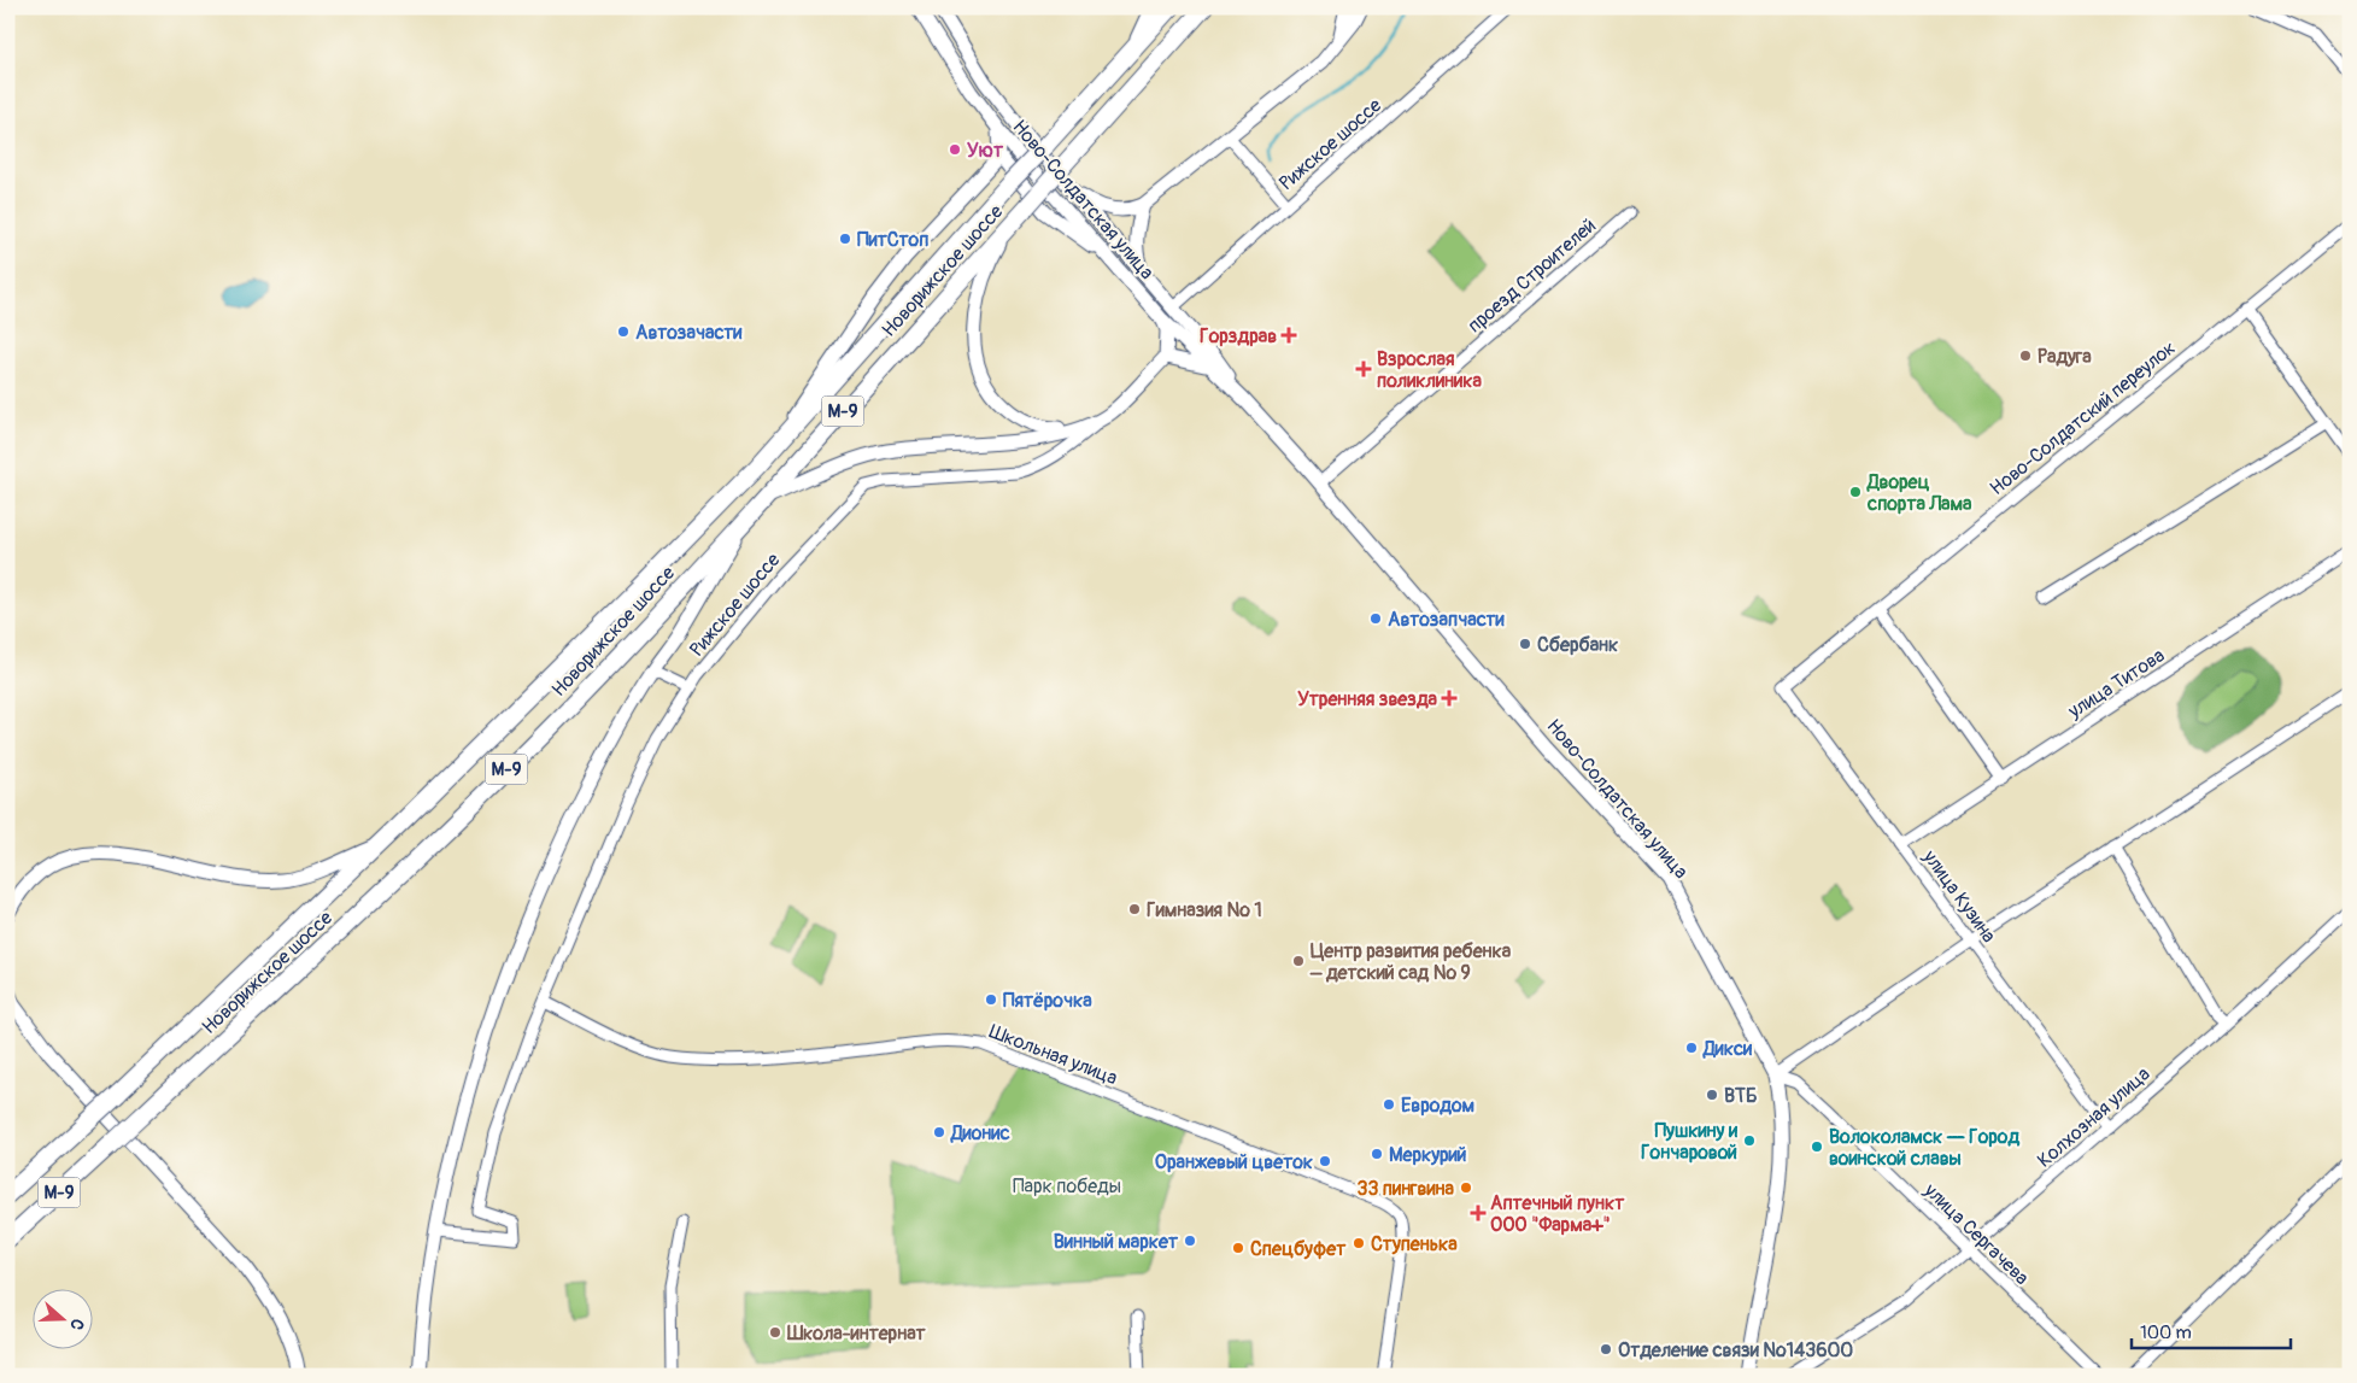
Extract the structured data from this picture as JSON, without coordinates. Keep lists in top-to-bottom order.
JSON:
{
  "streets": {
    "highway": ["Новорижское шоссе", "М-9"],
    "main road": ["Ново-Солдатская улица"],
    "street": [
      "Рижское шоссе",
      "проезд Строителей",
      "Ново-Солдатский переулок",
      "улица Титова",
      "улица Кузина",
      "Школьная улица",
      "Колхозная улица",
      "улица Сергачева"
    ]
  },
  "crossings": [
    ["Рижское шоссе", "Ново-Солдатская улица"],
    ["Рижское шоссе", "М-9"],
    ["Рижское шоссе", "Школьная улица"],
    ["Ново-Солдатская улица", "проезд Строителей"],
    ["Ново-Солдатская улица", "улица Сергачева"],
    ["Новорижское шоссе", "М-9"],
    ["Ново-Солдатский переулок", "улица Кузина"],
    ["улица Титова", "улица Кузина"],
    ["улица Кузина", "Колхозная улица"],
    ["Колхозная улица", "улица Сергачева"]
  ],
  "parks": ["Парк победы"],
  "places": {
    "other": [
      "Уют",
      "ПитСтоп",
      "Автозачасти",
      "Радуга",
      "Дворец спорта Лама",
      "Автозапчасти",
      "Сбербанк",
      "Гимназия № 1",
      "Центр развития ребенка – детский сад № 9",
      "Пятёрочка",
      "Дикси",
      "ВТБ",
      "Евродом",
      "Дионис",
      "Пушкину и Гончаровой",
      "Волоколамск — Город воинской славы",
      "Меркурий",
      "Оранжевый цветок",
      "33 пингвина",
      "Винный маркет",
      "Ступенька",
      "Спецбуфет",
      "Школа-интернат",
      "Отделение связи №143600"
    ],
    "health": [
      "Горздрав",
      "Взрослая поликлиника",
      "Утренняя звезда",
      "Аптечный пункт ООО \"Фарма+\""
    ]
  },
  "scale_bar": "100 m",
  "north": "right"
}
